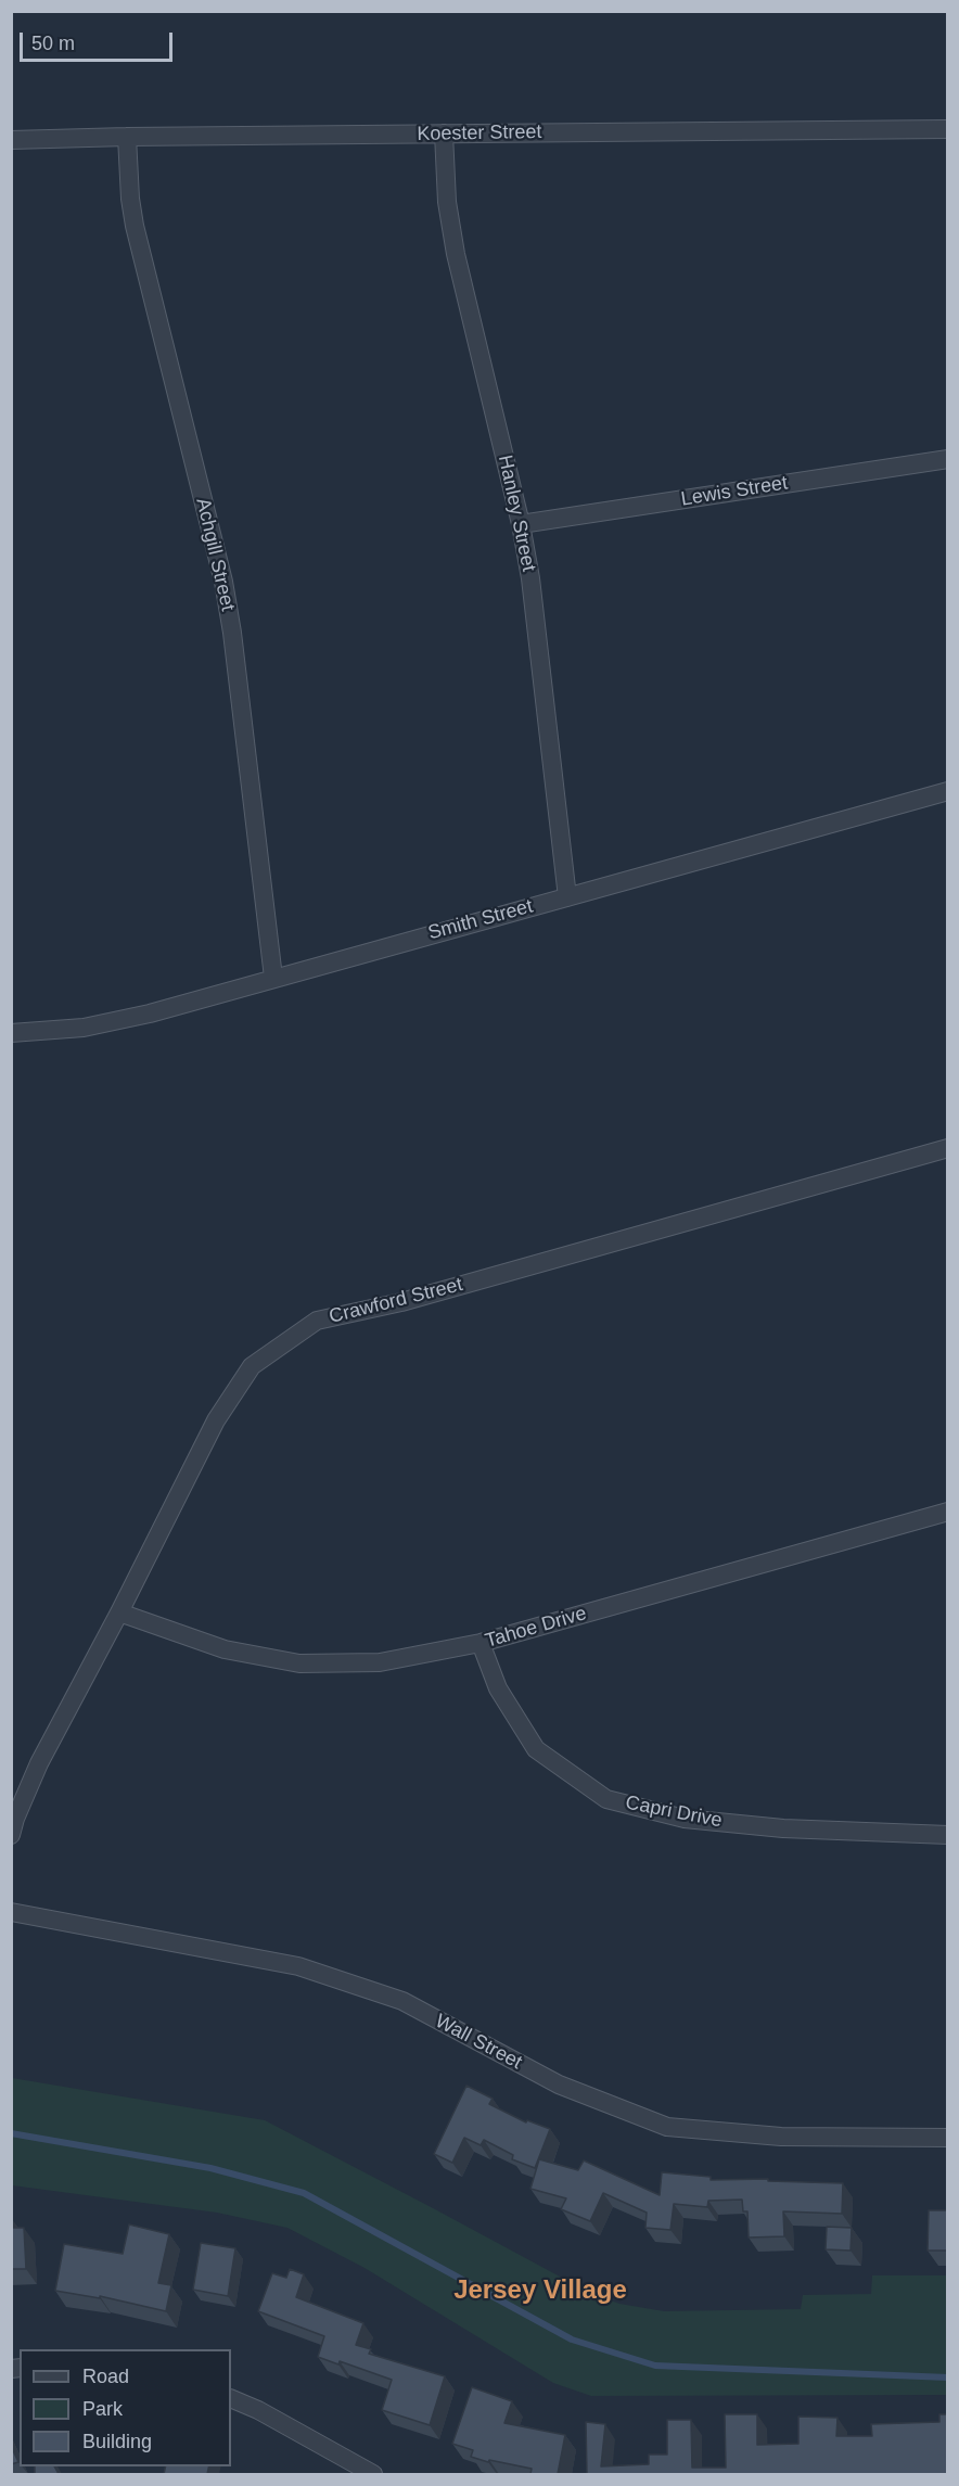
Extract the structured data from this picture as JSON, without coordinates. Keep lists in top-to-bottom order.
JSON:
{
  "streets": {
    "street": [
      "Koester Street",
      "Lewis Street",
      "Hanley Street",
      "Achgill Street",
      "Smith Street",
      "Crawford Street",
      "Tahoe Drive",
      "Capri Drive",
      "Wall Street"
    ]
  },
  "crossings": [
    ["Koester Street", "Hanley Street"],
    ["Koester Street", "Achgill Street"],
    ["Lewis Street", "Hanley Street"],
    ["Hanley Street", "Smith Street"],
    ["Achgill Street", "Smith Street"],
    ["Crawford Street", "Tahoe Drive"],
    ["Tahoe Drive", "Capri Drive"]
  ],
  "districts": ["Jersey Village"],
  "legend": ["Road", "Park", "Building"],
  "scale_bar": "50 m"
}
